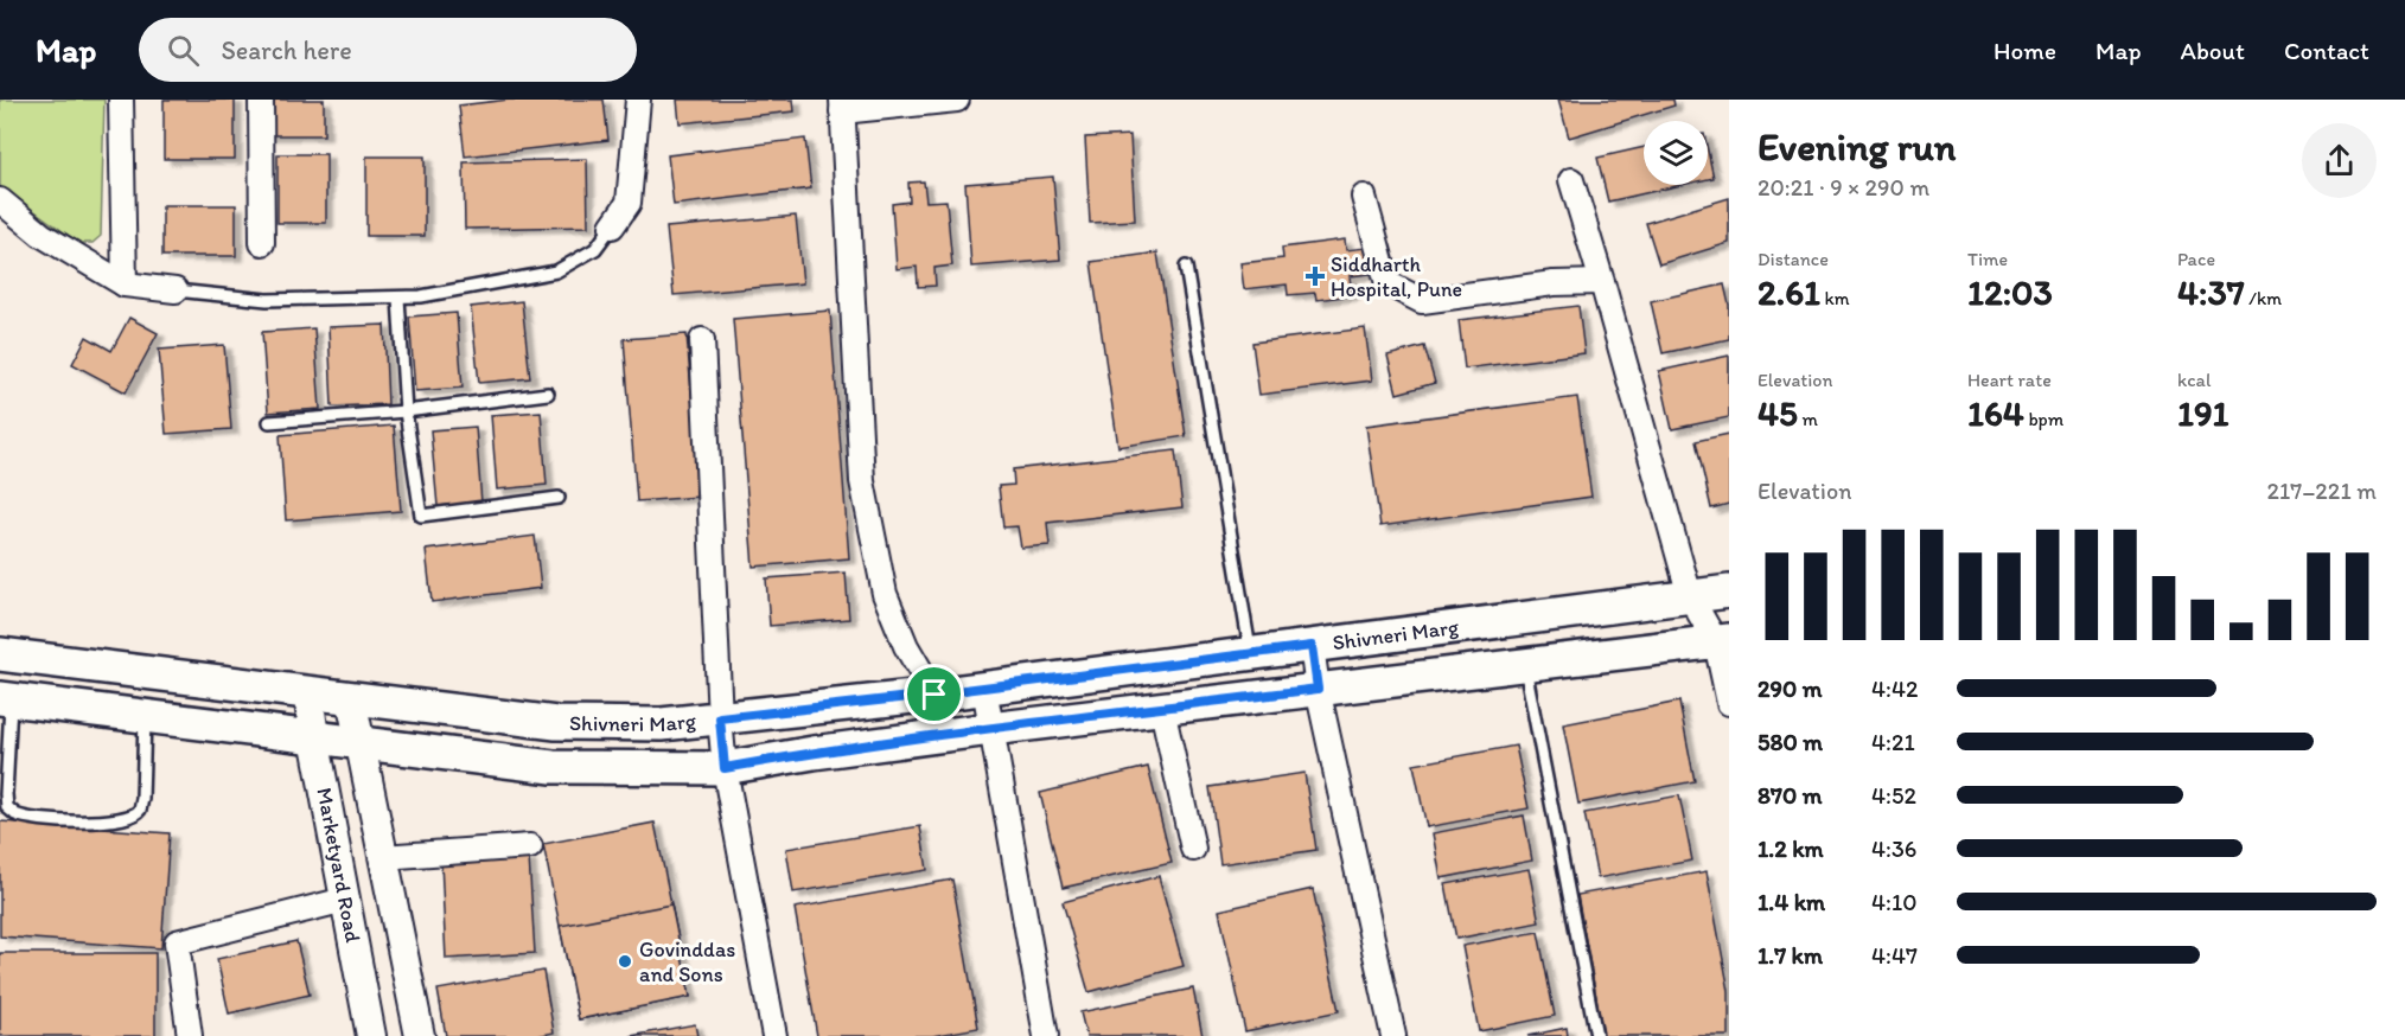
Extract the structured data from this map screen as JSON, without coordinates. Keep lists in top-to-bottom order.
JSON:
{
  "streets": {
    "main road": ["Shivneri Marg"],
    "street": ["Marketyard Road"]
  },
  "crossings": [
    ["Shivneri Marg", "Marketyard Road"]
  ],
  "places": {
    "health": ["Siddharth Hospital, Pune"],
    "other": ["Govinddas and Sons"]
  },
  "page": {
    "header": "Map",
    "search": "Search here",
    "nav": [
      "Home",
      "Map",
      "About",
      "Contact"
    ],
    "heading": ["Evening run", "20:21 · 9 × 290 m"],
    "stats": [
      ["Distance", "2.61 km"],
      ["Time", "12:03"],
      ["Pace", "4:37 /km"],
      ["Elevation", "45 m"],
      ["Heart rate", "164 bpm"],
      ["kcal", "191"]
    ],
    "chart": ["Elevation", "217–221 m"],
    "list": [
      {
        "name": "290 m",
        "note": "4:42"
      },
      {
        "name": "580 m",
        "note": "4:21"
      },
      {
        "name": "870 m",
        "note": "4:52"
      },
      {
        "name": "1.2 km",
        "note": "4:36"
      },
      {
        "name": "1.4 km",
        "note": "4:10"
      },
      {
        "name": "1.7 km",
        "note": "4:47"
      }
    ]
  }
}
